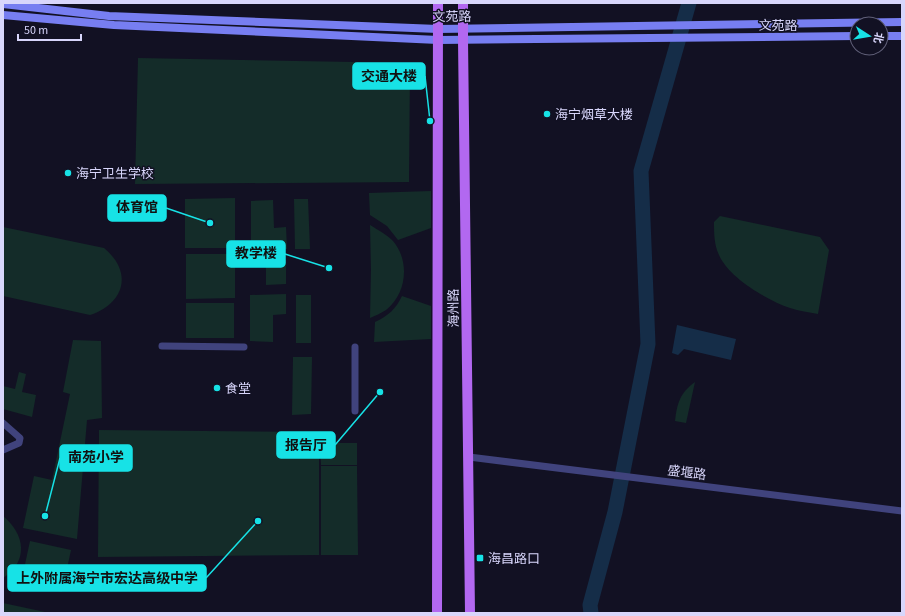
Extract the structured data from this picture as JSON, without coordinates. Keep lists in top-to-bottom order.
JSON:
{
  "streets": {
    "main road": ["文苑路", "海州路"],
    "street": ["盛堰路"]
  },
  "crossings": [
    ["文苑路", "海州路"],
    ["海州路", "盛堰路"]
  ],
  "places": {
    "other": [
      "海宁烟草大楼",
      "交通大楼",
      "海宁卫生学校",
      "体育馆",
      "教学楼",
      "食堂",
      "报告厅",
      "南苑小学",
      "上外附属海宁市宏达高级中学"
    ],
    "transit": ["海昌路口"]
  },
  "scale_bar": "50 m",
  "north": "right"
}
